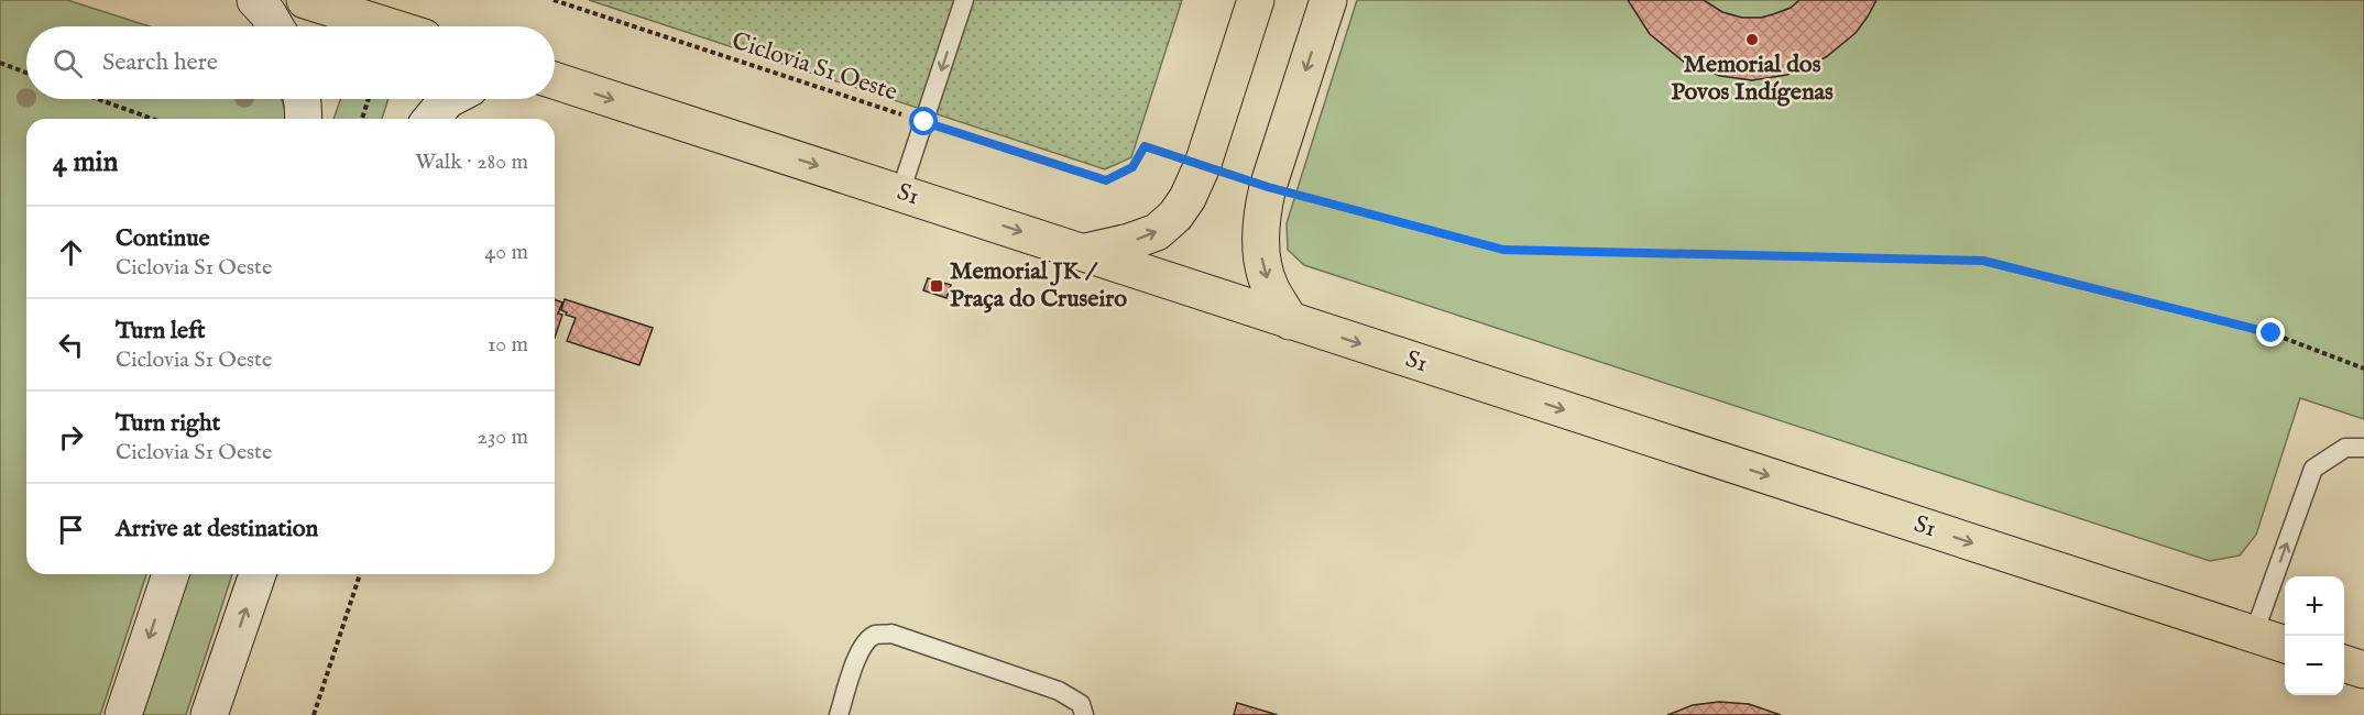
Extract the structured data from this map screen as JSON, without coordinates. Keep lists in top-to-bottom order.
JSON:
{
  "streets": {
    "highway": ["S1"],
    "path": ["Ciclovia S1 Oeste"]
  },
  "one_way": ["S1"],
  "places": {
    "other": ["Memorial dos Povos Indígenas"],
    "transit": ["Memorial JK / Praça do Cruseiro"]
  },
  "page": {
    "search": "Search here",
    "heading": ["4 min", "Walk · 280 m"],
    "list": [
      ["Continue", "Ciclovia S1 Oeste", "40 m"],
      ["Turn left", "Ciclovia S1 Oeste", "10 m"],
      ["Turn right", "Ciclovia S1 Oeste", "230 m"],
      "Arrive at destination"
    ],
    "map_buttons": ["+", "−"]
  }
}
